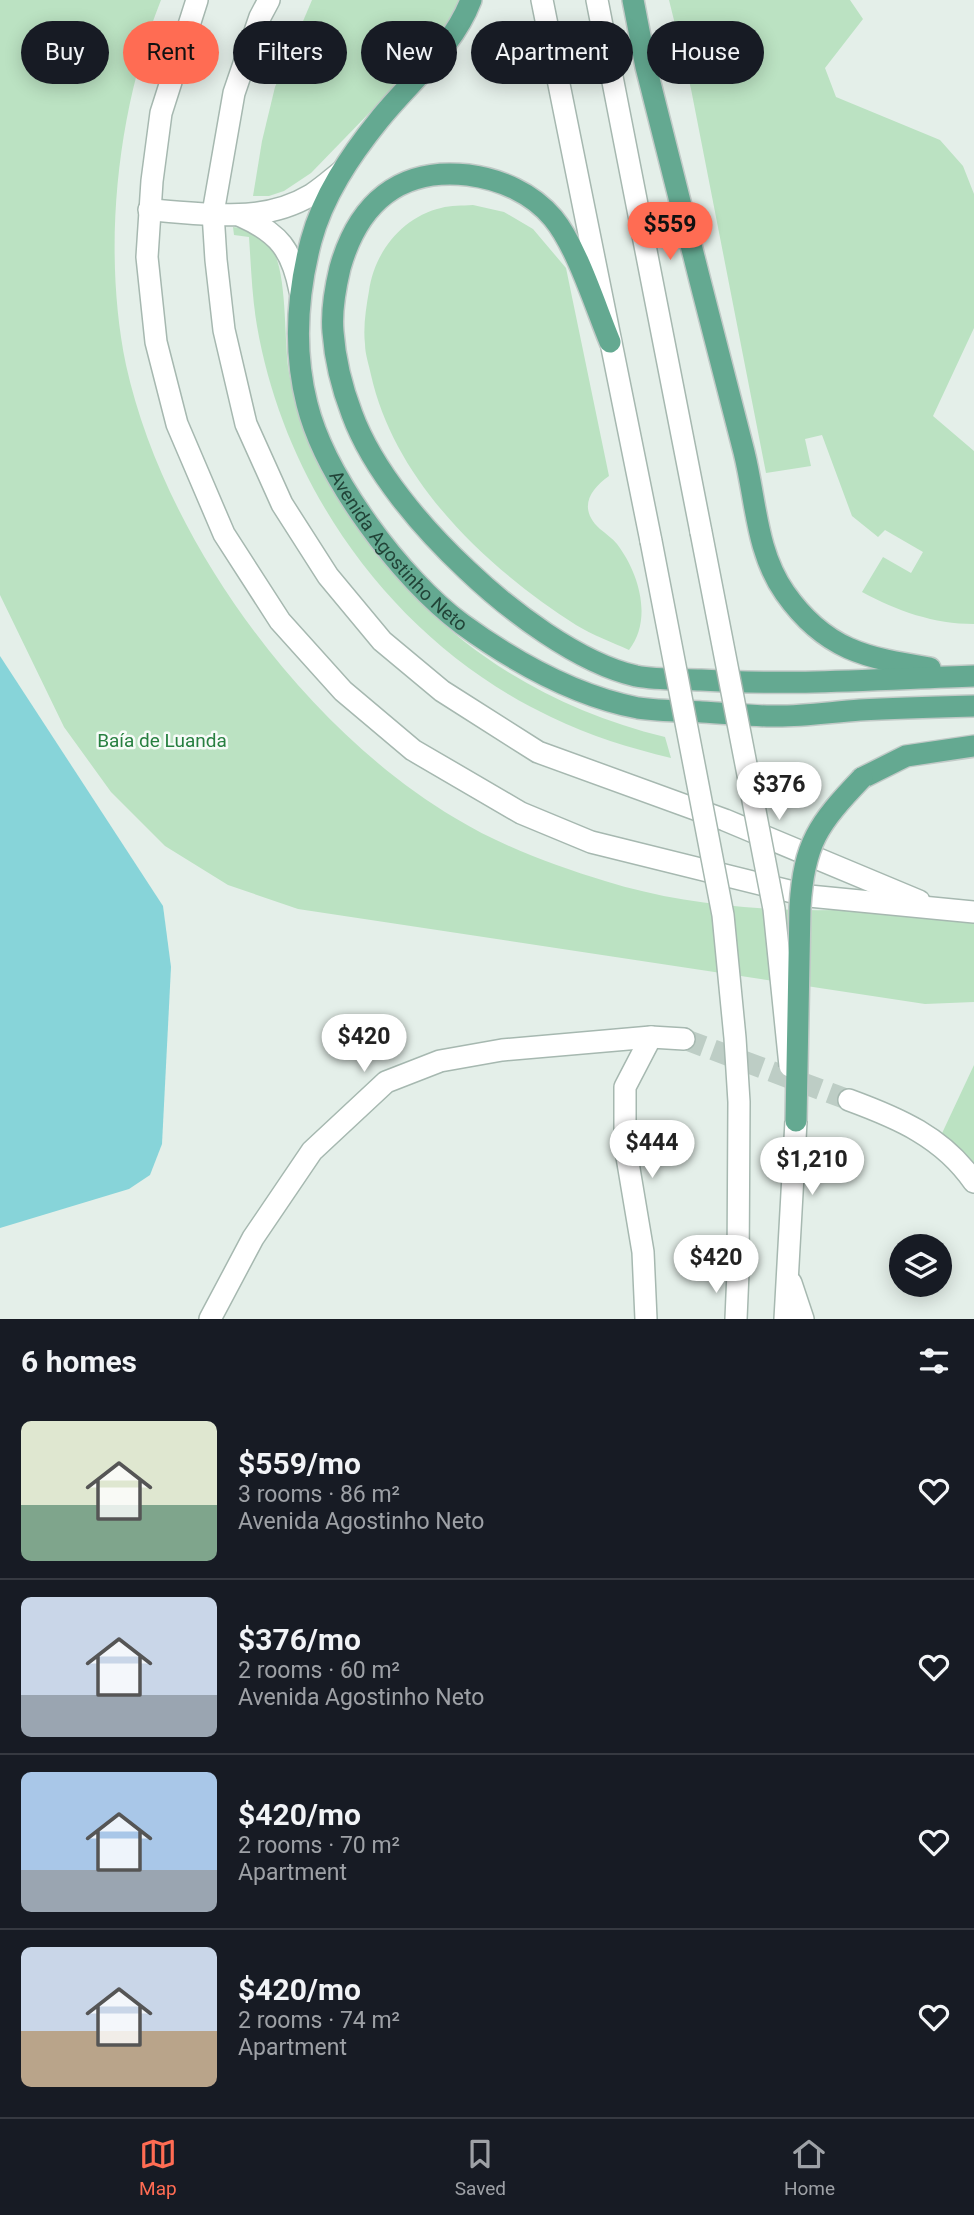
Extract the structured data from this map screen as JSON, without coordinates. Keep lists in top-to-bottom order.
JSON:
{
  "streets": {
    "main road": ["Avenida Agostinho Neto"]
  },
  "parks": ["Baía de Luanda"],
  "page": {
    "chip": [
      "Buy",
      "Rent",
      "Filters",
      "New",
      "Apartment",
      "House"
    ],
    "price": [
      "$559",
      "$376",
      "$420",
      "$444",
      "$1,210",
      "$420"
    ],
    "heading": "6 homes",
    "list": [
      {
        "name": "$559/mo",
        "note": "3 rooms · 86 m² · Avenida Agostinho Neto"
      },
      {
        "name": "$376/mo",
        "note": "2 rooms · 60 m² · Avenida Agostinho Neto"
      },
      {
        "name": "$420/mo",
        "note": "2 rooms · 70 m² · Apartment"
      },
      {
        "name": "$420/mo",
        "note": "2 rooms · 74 m² · Apartment"
      }
    ],
    "tabs": ["Map", "Saved", "Home"]
  }
}
